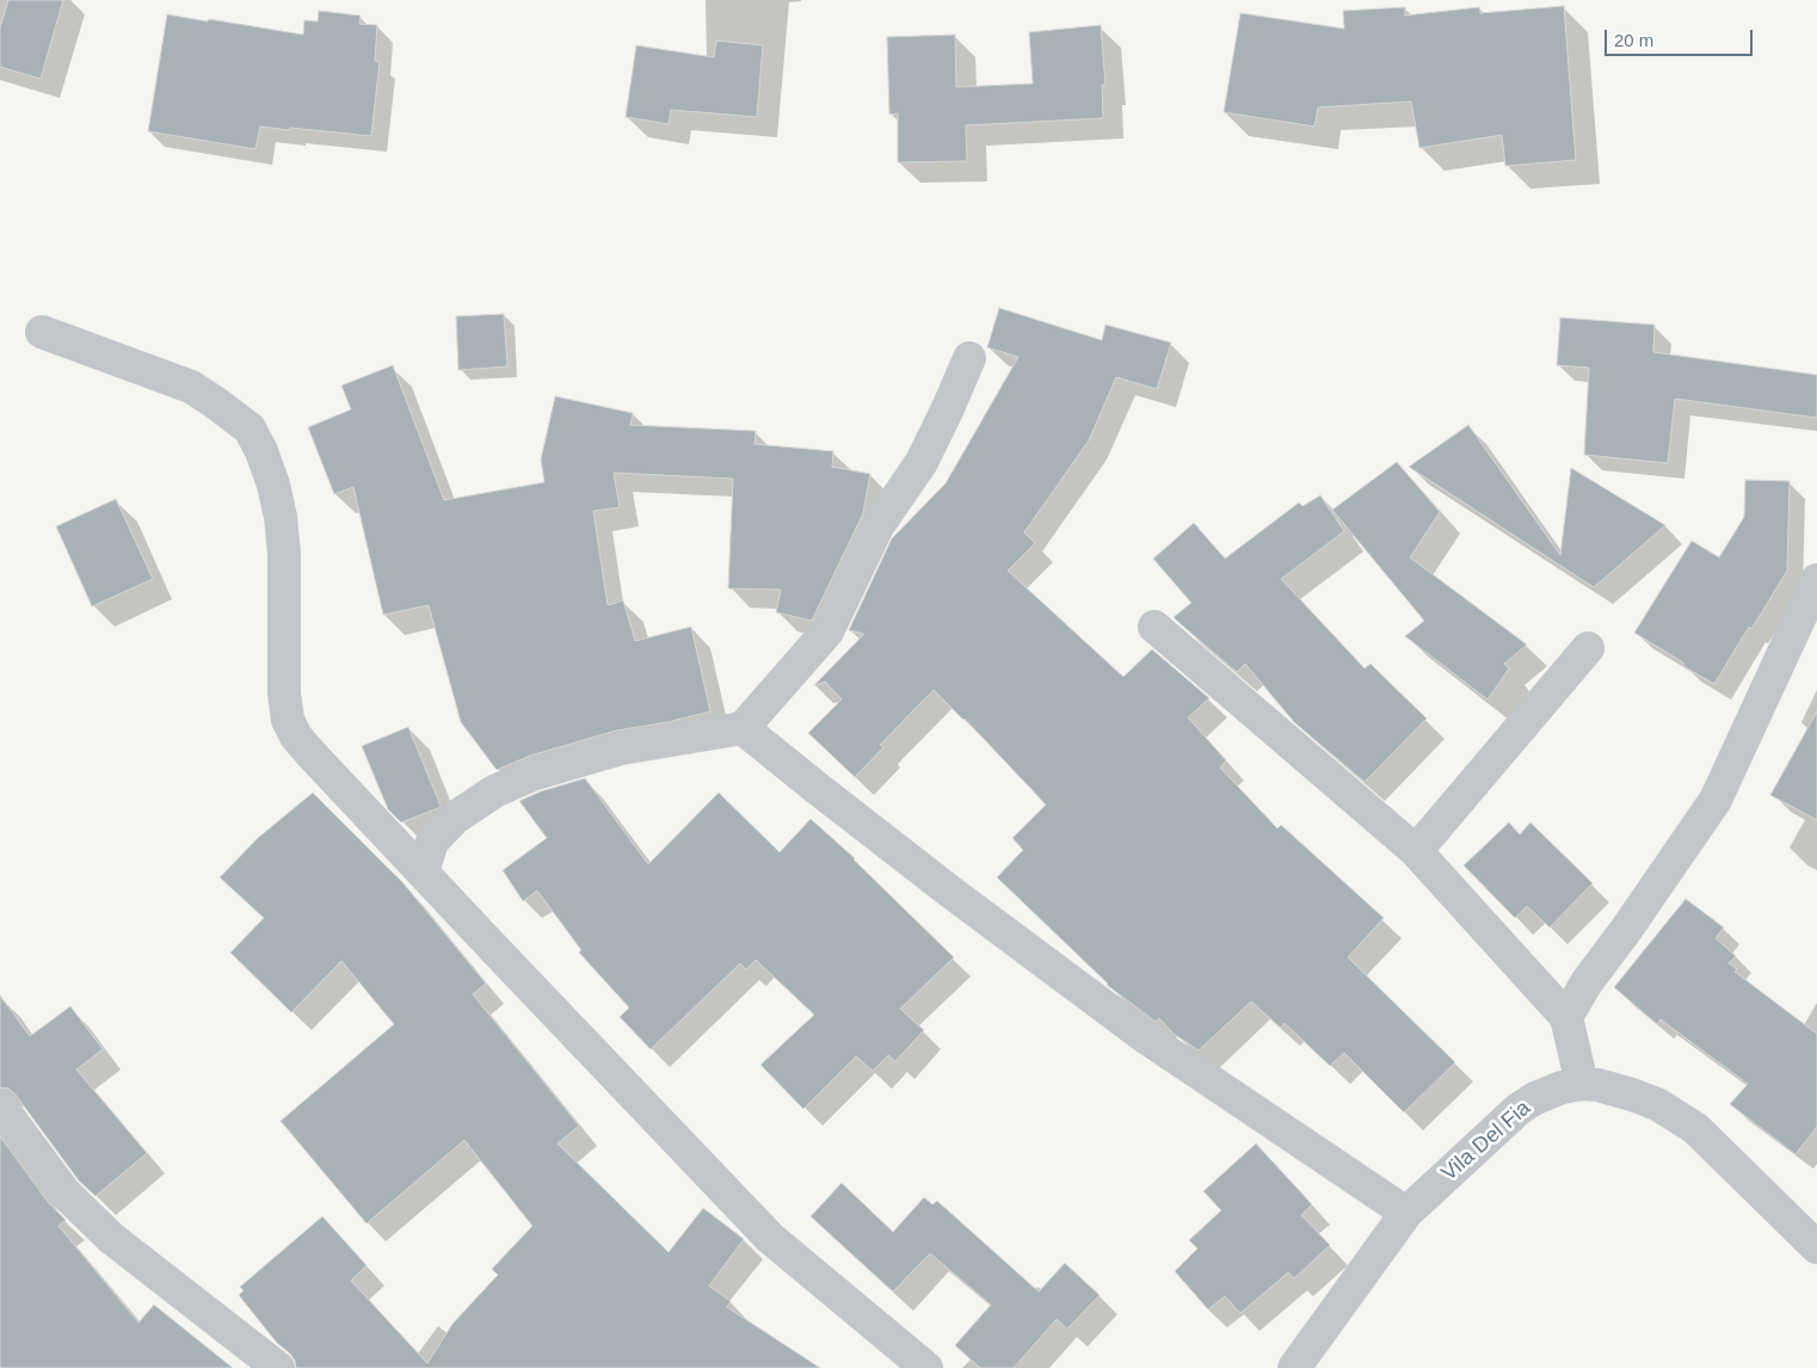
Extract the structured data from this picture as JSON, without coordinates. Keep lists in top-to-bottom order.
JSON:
{
  "streets": {
    "street": ["Vila Del Fia"]
  },
  "scale_bar": "20 m"
}
